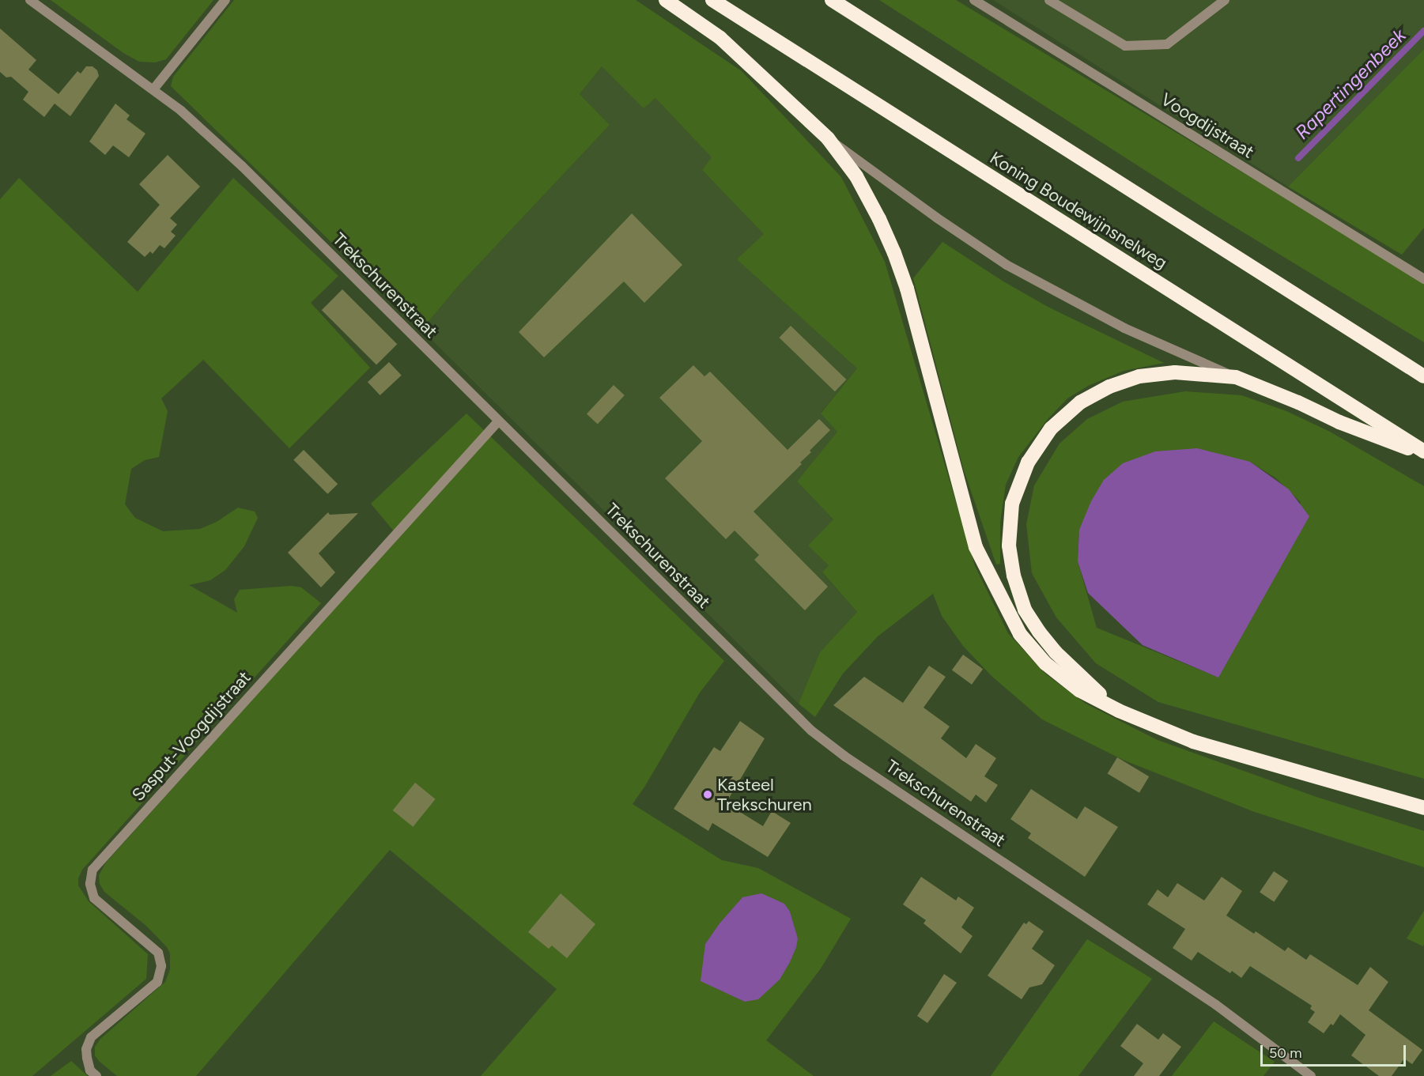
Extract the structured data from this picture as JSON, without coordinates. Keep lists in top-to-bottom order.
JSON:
{
  "streets": {
    "highway": ["Koning Boudewijnsnelweg"],
    "street": ["Voogdijstraat", "Trekschurenstraat", "Sasput-Voogdijstraat"]
  },
  "crossings": [
    ["Trekschurenstraat", "Sasput-Voogdijstraat"]
  ],
  "water": ["Rapertingenbeek"],
  "places": ["Kasteel Trekschuren"],
  "scale_bar": "50 m"
}
